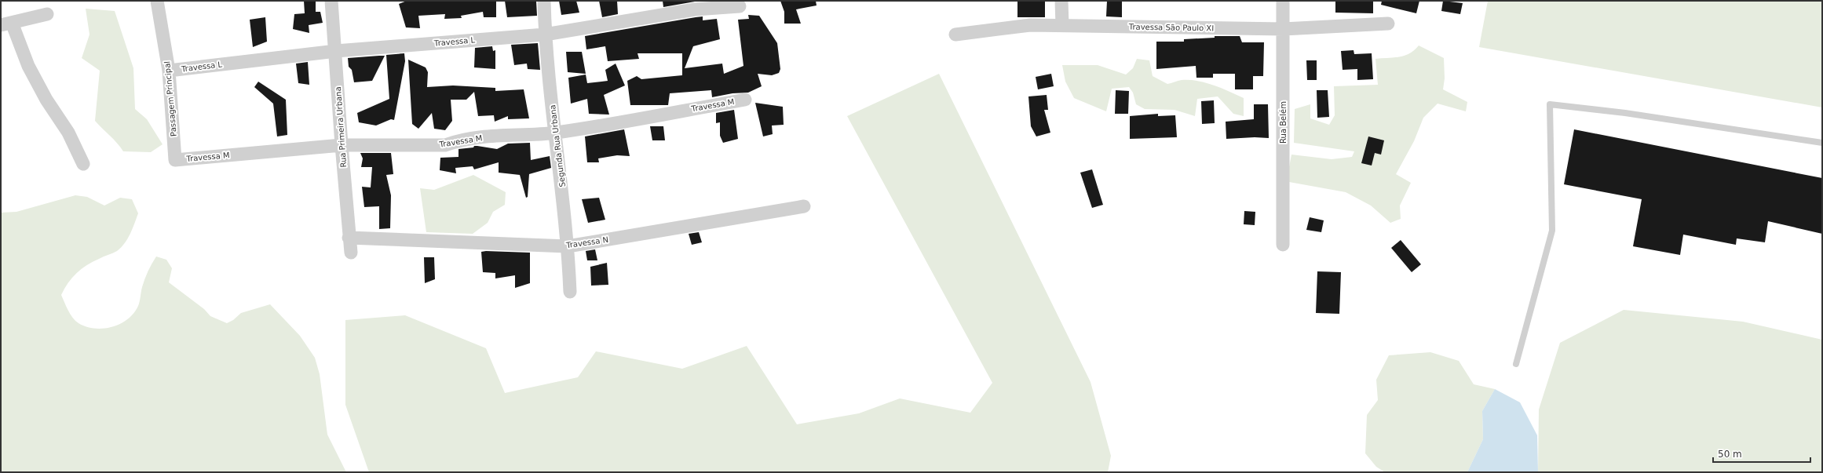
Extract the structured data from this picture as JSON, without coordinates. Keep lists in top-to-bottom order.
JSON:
{
  "streets": {
    "street": [
      "Travessa São Paulo XI",
      "Travessa L",
      "Passagem Principal",
      "Travessa M",
      "Rua Belém",
      "Rua Primeira Urbana",
      "Segunda Rua Urbana",
      "Travessa N"
    ]
  },
  "crossings": [
    ["Travessa São Paulo XI", "Rua Belém"],
    ["Travessa L", "Passagem Principal"],
    ["Travessa L", "Rua Primeira Urbana"],
    ["Travessa L", "Segunda Rua Urbana"],
    ["Passagem Principal", "Travessa M"],
    ["Travessa M", "Rua Primeira Urbana"],
    ["Travessa M", "Segunda Rua Urbana"],
    ["Rua Primeira Urbana", "Travessa N"],
    ["Segunda Rua Urbana", "Travessa N"]
  ],
  "scale_bar": "50 m"
}
